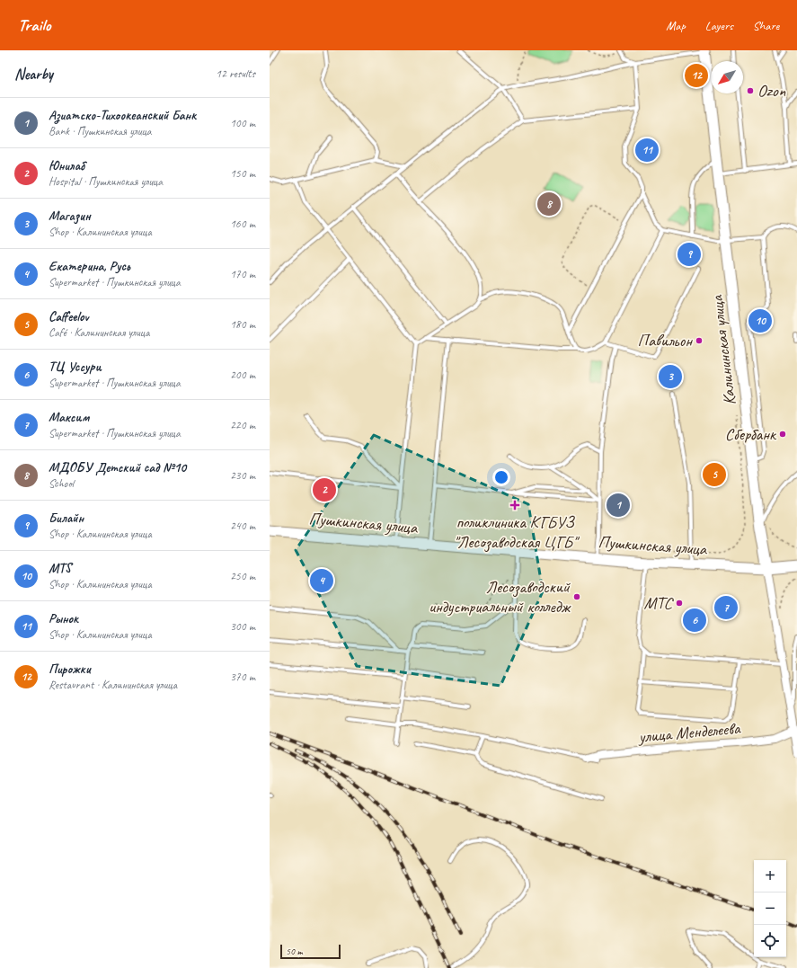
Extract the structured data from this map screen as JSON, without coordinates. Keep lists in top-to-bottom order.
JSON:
{
  "streets": {
    "main road": ["Калининская улица", "Пушкинская улица"],
    "street": ["улица Менделеева"]
  },
  "crossings": [
    ["Калининская улица", "Пушкинская улица"],
    ["Калининская улица", "улица Менделеева"]
  ],
  "places": {
    "other": [
      "Ozon",
      "Павильон",
      "Сбербанк",
      "Лесозаводский индустриальный колледж",
      "МТС"
    ],
    "health": ["поликлиника КГБУЗ \"Лесозаводская ЦГБ\""]
  },
  "scale_bar": "50 m",
  "north": "bottom left",
  "page": {
    "header": "Trailo",
    "nav": ["Map", "Layers", "Share"],
    "heading": ["Nearby", "12 results"],
    "pins": [
      "12",
      "11",
      "8",
      "9",
      "10",
      "3",
      "5",
      "2",
      "1",
      "4",
      "7",
      "6"
    ],
    "list": [
      {
        "mark": "1",
        "name": "Азиатско-Тихоокеанский Банк",
        "note": "Bank · Пушкинская улица",
        "value": "100 m"
      },
      {
        "mark": "2",
        "name": "Юнилаб",
        "note": "Hospital · Пушкинская улица",
        "value": "150 m"
      },
      {
        "mark": "3",
        "name": "Магазин",
        "note": "Shop · Калининская улица",
        "value": "160 m"
      },
      {
        "mark": "4",
        "name": "Екатерина, Русь",
        "note": "Supermarket · Пушкинская улица",
        "value": "170 m"
      },
      {
        "mark": "5",
        "name": "Caffeelov",
        "note": "Café · Калининская улица",
        "value": "180 m"
      },
      {
        "mark": "6",
        "name": "ТЦ Уссури",
        "note": "Supermarket · Пушкинская улица",
        "value": "200 m"
      },
      {
        "mark": "7",
        "name": "Максим",
        "note": "Supermarket · Пушкинская улица",
        "value": "220 m"
      },
      {
        "mark": "8",
        "name": "МДОБУ Детский сад №10",
        "note": "School",
        "value": "230 m"
      },
      {
        "mark": "9",
        "name": "Билайн",
        "note": "Shop · Калининская улица",
        "value": "240 m"
      },
      {
        "mark": "10",
        "name": "MTS",
        "note": "Shop · Калининская улица",
        "value": "250 m"
      },
      {
        "mark": "11",
        "name": "Рынок",
        "note": "Shop · Калининская улица",
        "value": "300 m"
      },
      {
        "mark": "12",
        "name": "Пирожки",
        "note": "Restaurant · Калининская улица",
        "value": "370 m"
      }
    ],
    "map_buttons": ["+", "−"],
    "scale": "50 m"
  }
}
